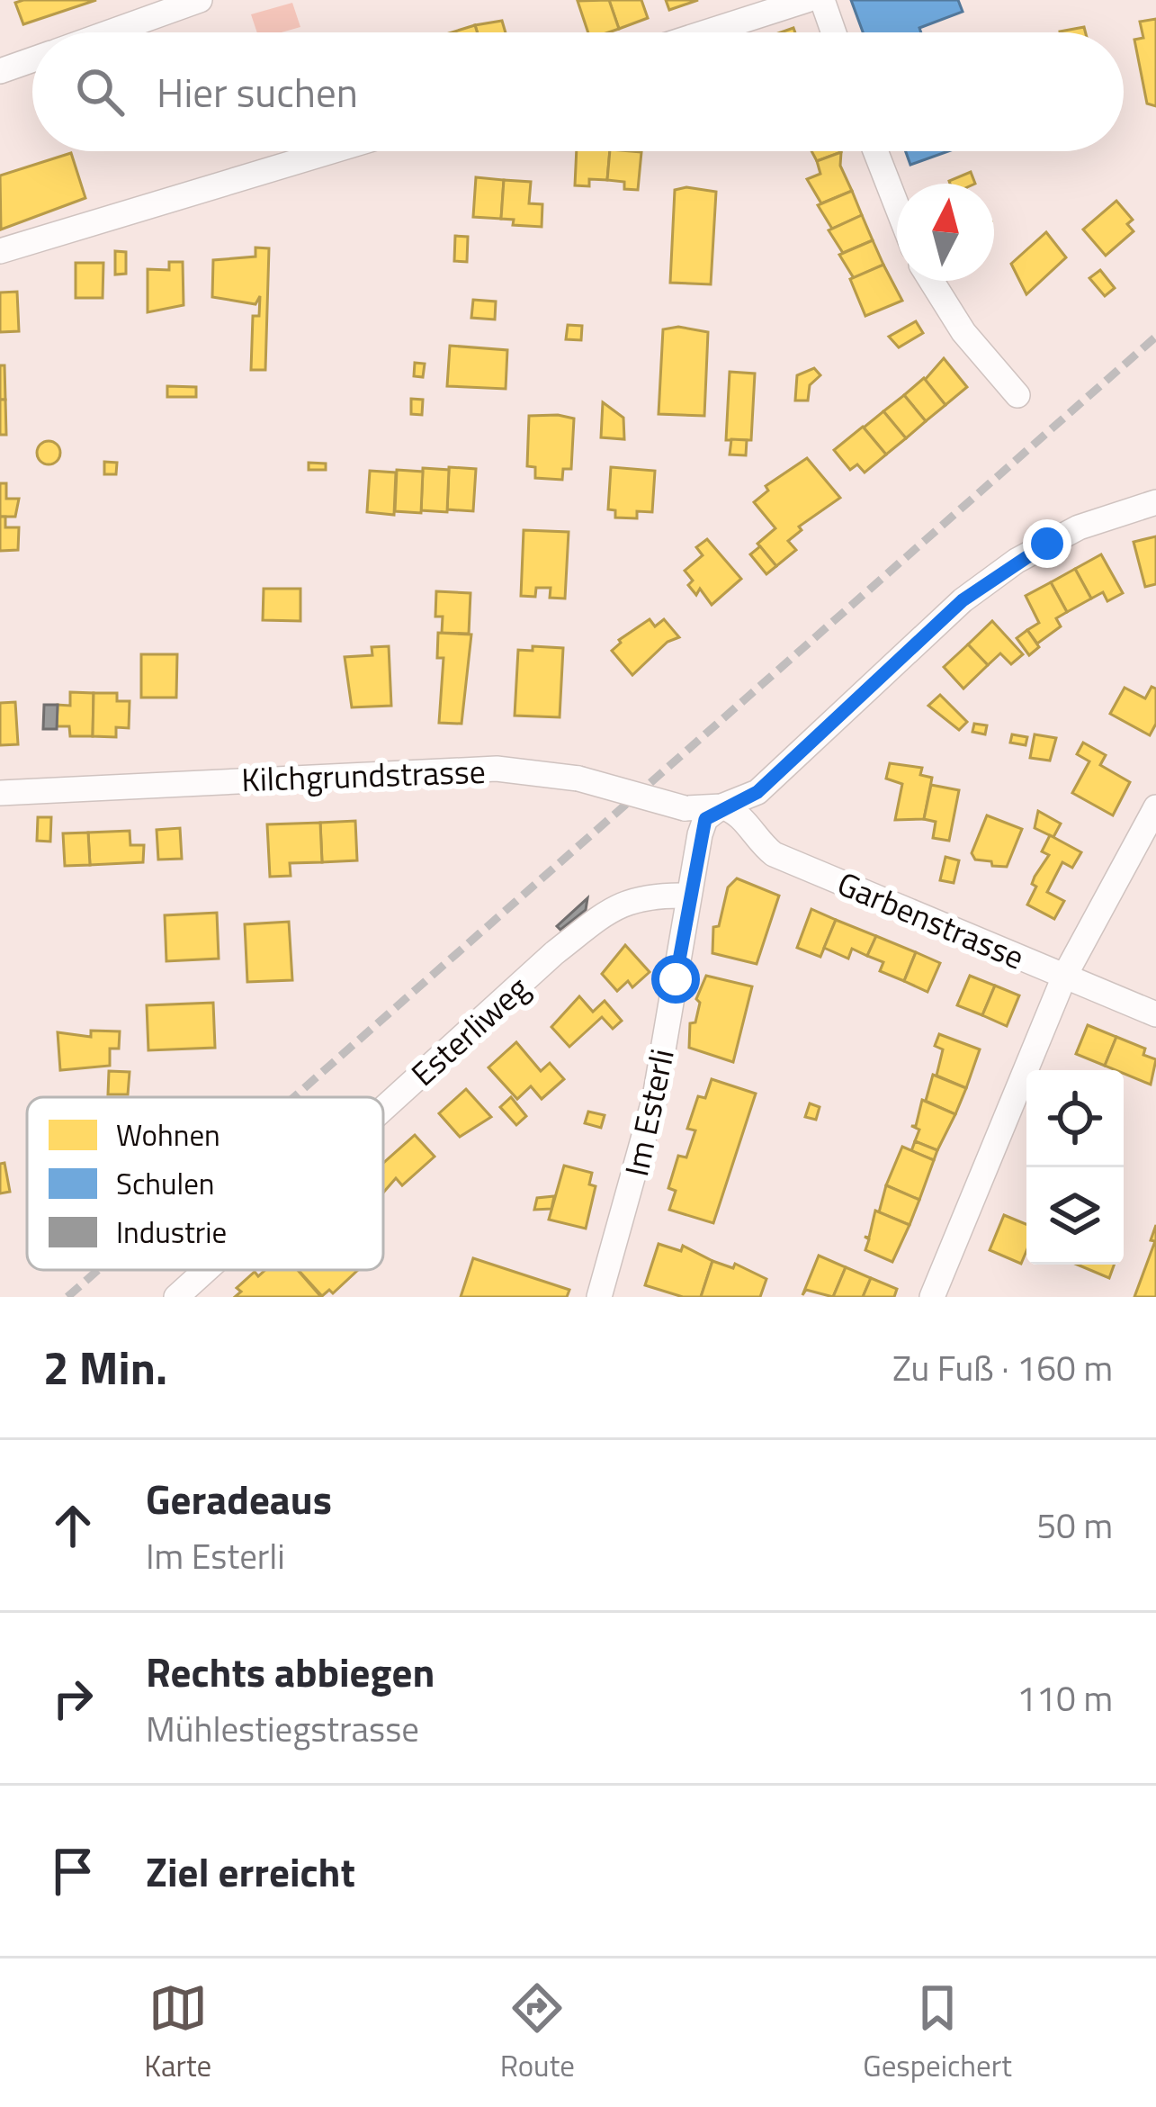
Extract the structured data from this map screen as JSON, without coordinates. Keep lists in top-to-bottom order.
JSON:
{
  "streets": {
    "street": [
      "Kilchgrundstrasse",
      "Garbenstrasse",
      "Esterliweg",
      "Im Esterli"
    ]
  },
  "crossings": [
    ["Kilchgrundstrasse", "Garbenstrasse"],
    ["Kilchgrundstrasse", "Im Esterli"],
    ["Garbenstrasse", "Im Esterli"],
    ["Esterliweg", "Im Esterli"]
  ],
  "legend": ["Wohnen", "Schulen", "Industrie"],
  "north": "top",
  "page": {
    "search": "Hier suchen",
    "heading": ["2 Min.", "Zu Fuß · 160 m"],
    "list": [
      ["Geradeaus", "Im Esterli", "50 m"],
      ["Rechts abbiegen", "Mühlestiegstrasse", "110 m"],
      "Ziel erreicht"
    ],
    "nav": ["Karte", "Route", "Gespeichert"]
  }
}
